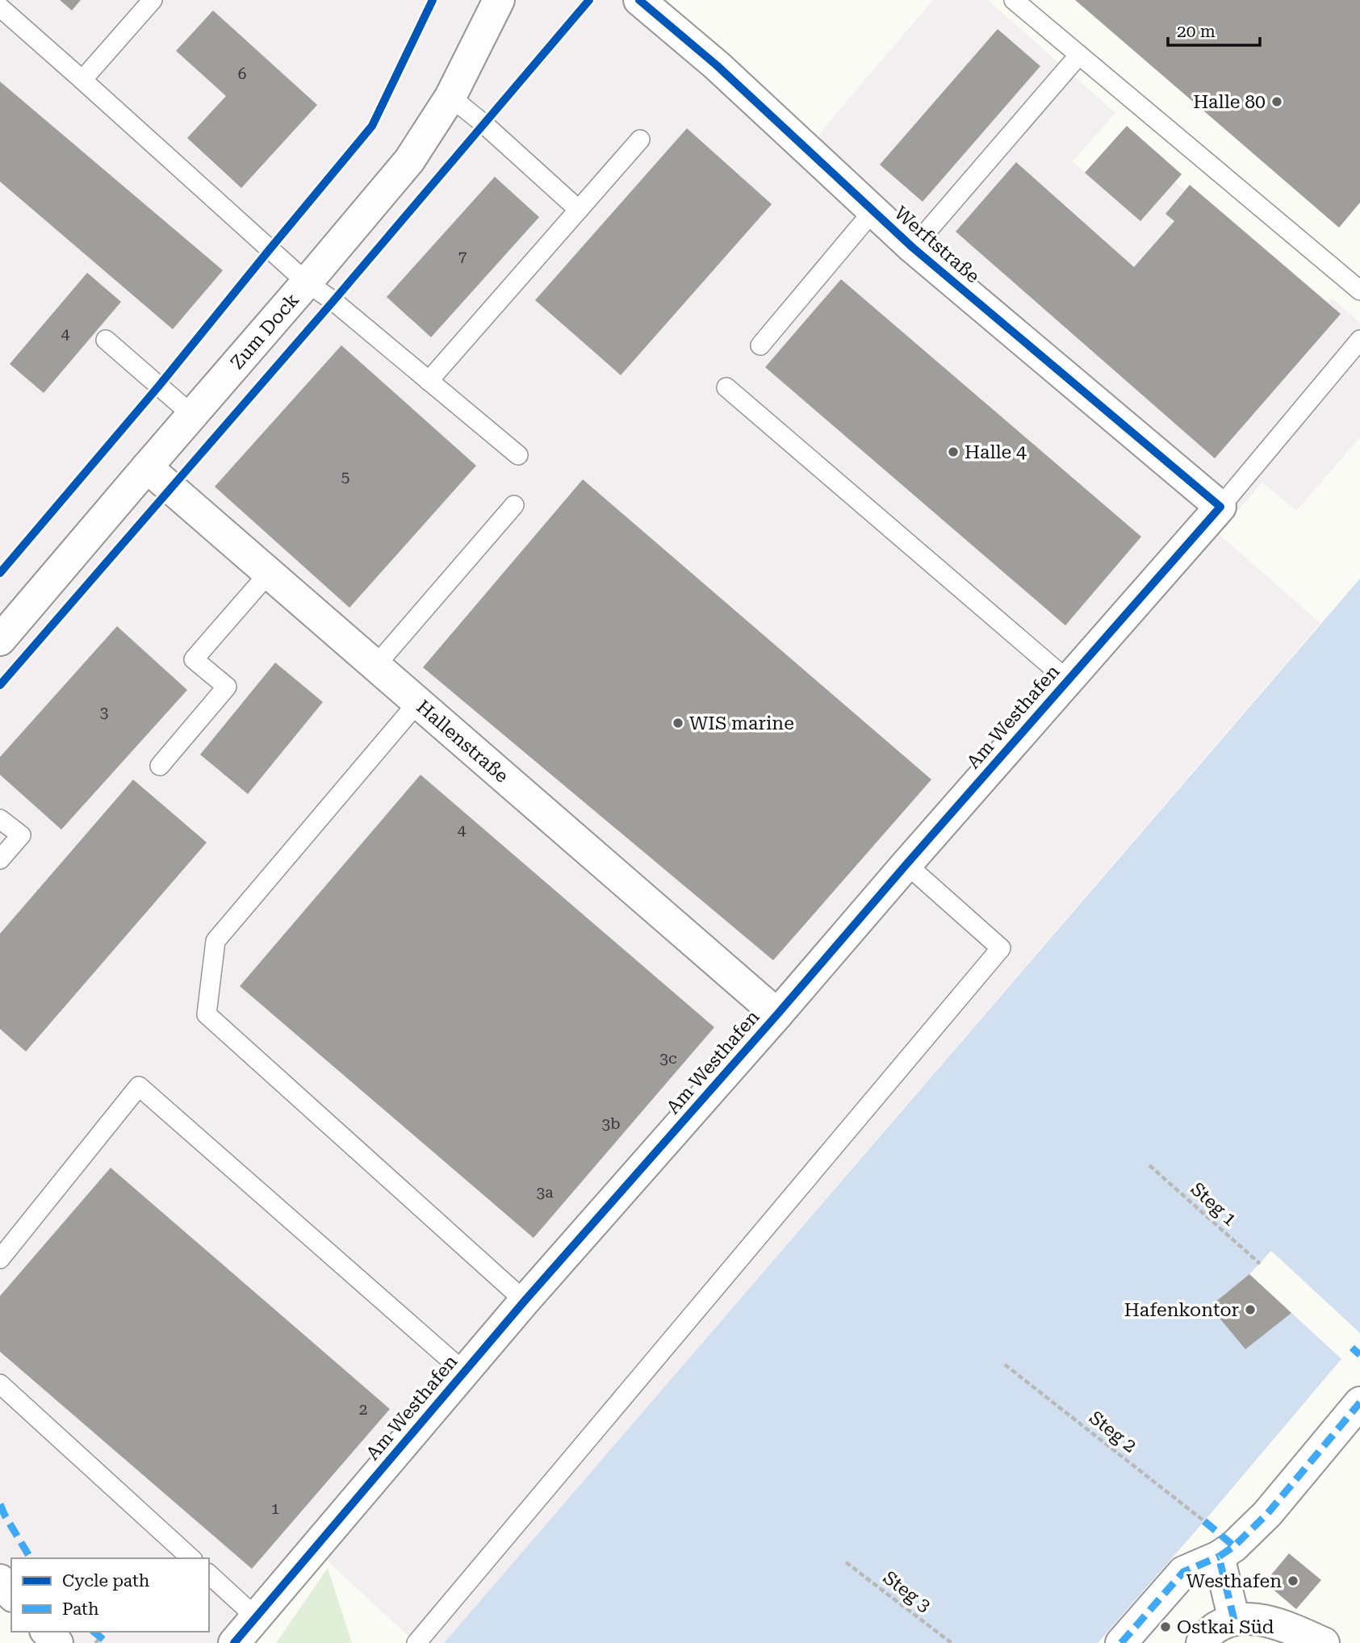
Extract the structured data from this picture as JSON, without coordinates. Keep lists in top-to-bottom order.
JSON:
{
  "streets": {
    "street": [
      "Werftstraße",
      "Zum Dock",
      "Am Westhafen",
      "Hallenstraße"
    ],
    "path": ["Steg 1", "Steg 2", "Steg 3"]
  },
  "crossings": [
    ["Werftstraße", "Am Westhafen"],
    ["Zum Dock", "Hallenstraße"],
    ["Am Westhafen", "Hallenstraße"]
  ],
  "places": [
    "Halle 80",
    "Halle 4",
    "WIS marine",
    "Hafenkontor",
    "Westhafen",
    "Ostkai Süd"
  ],
  "house_numbers": [
    "6",
    "7",
    "4",
    "5",
    "3",
    "4",
    "3c",
    "3b",
    "3a",
    "2",
    "1"
  ],
  "legend": ["Cycle path", "Path"],
  "scale_bar": "20 m"
}
